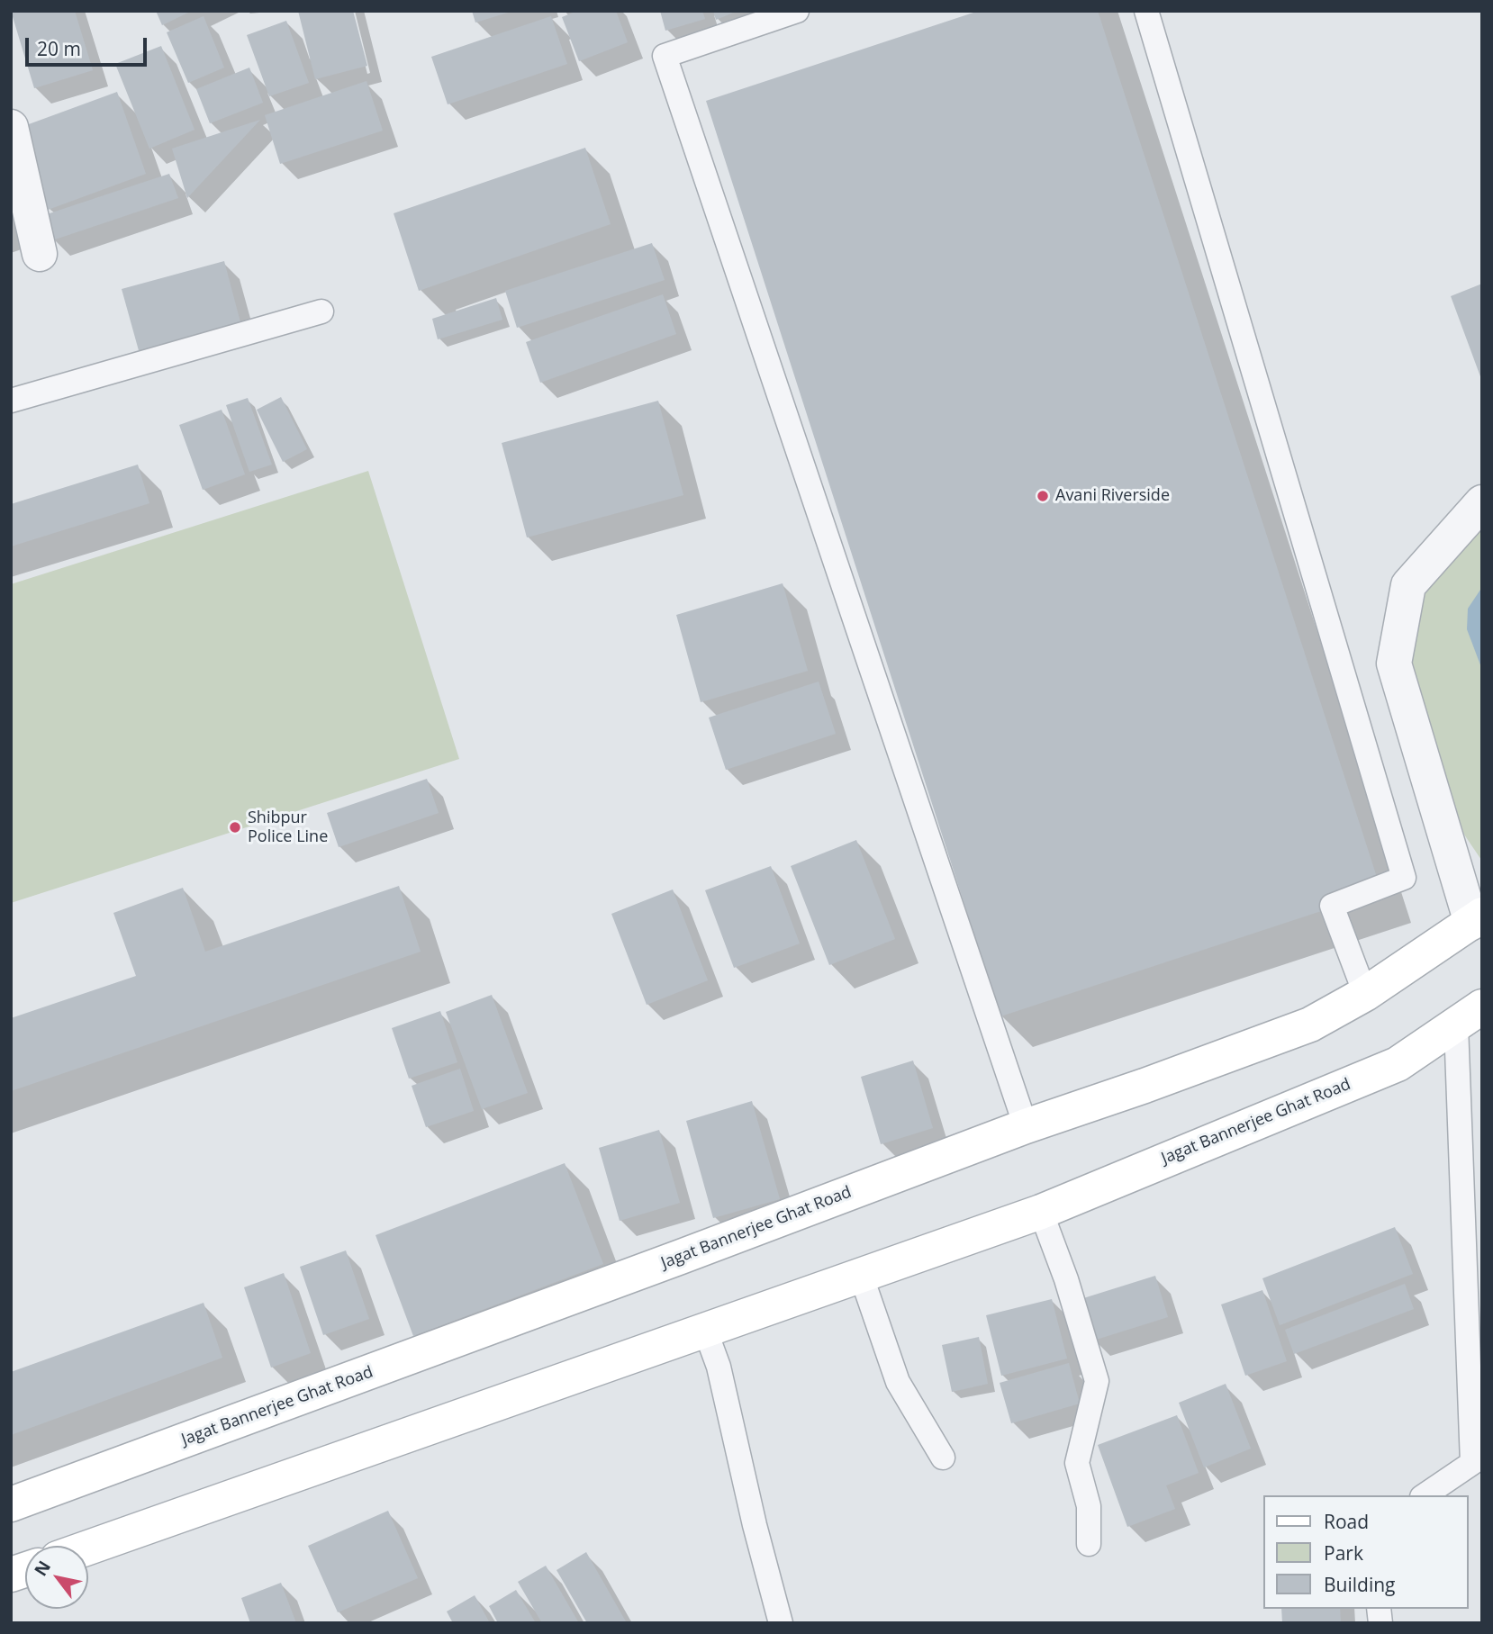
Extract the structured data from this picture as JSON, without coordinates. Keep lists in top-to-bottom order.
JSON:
{
  "streets": {
    "main road": ["Jagat Bannerjee Ghat Road"]
  },
  "places": ["Avani Riverside", "Shibpur Police Line"],
  "legend": ["Road", "Park", "Building"],
  "scale_bar": "20 m",
  "north": "top left"
}
